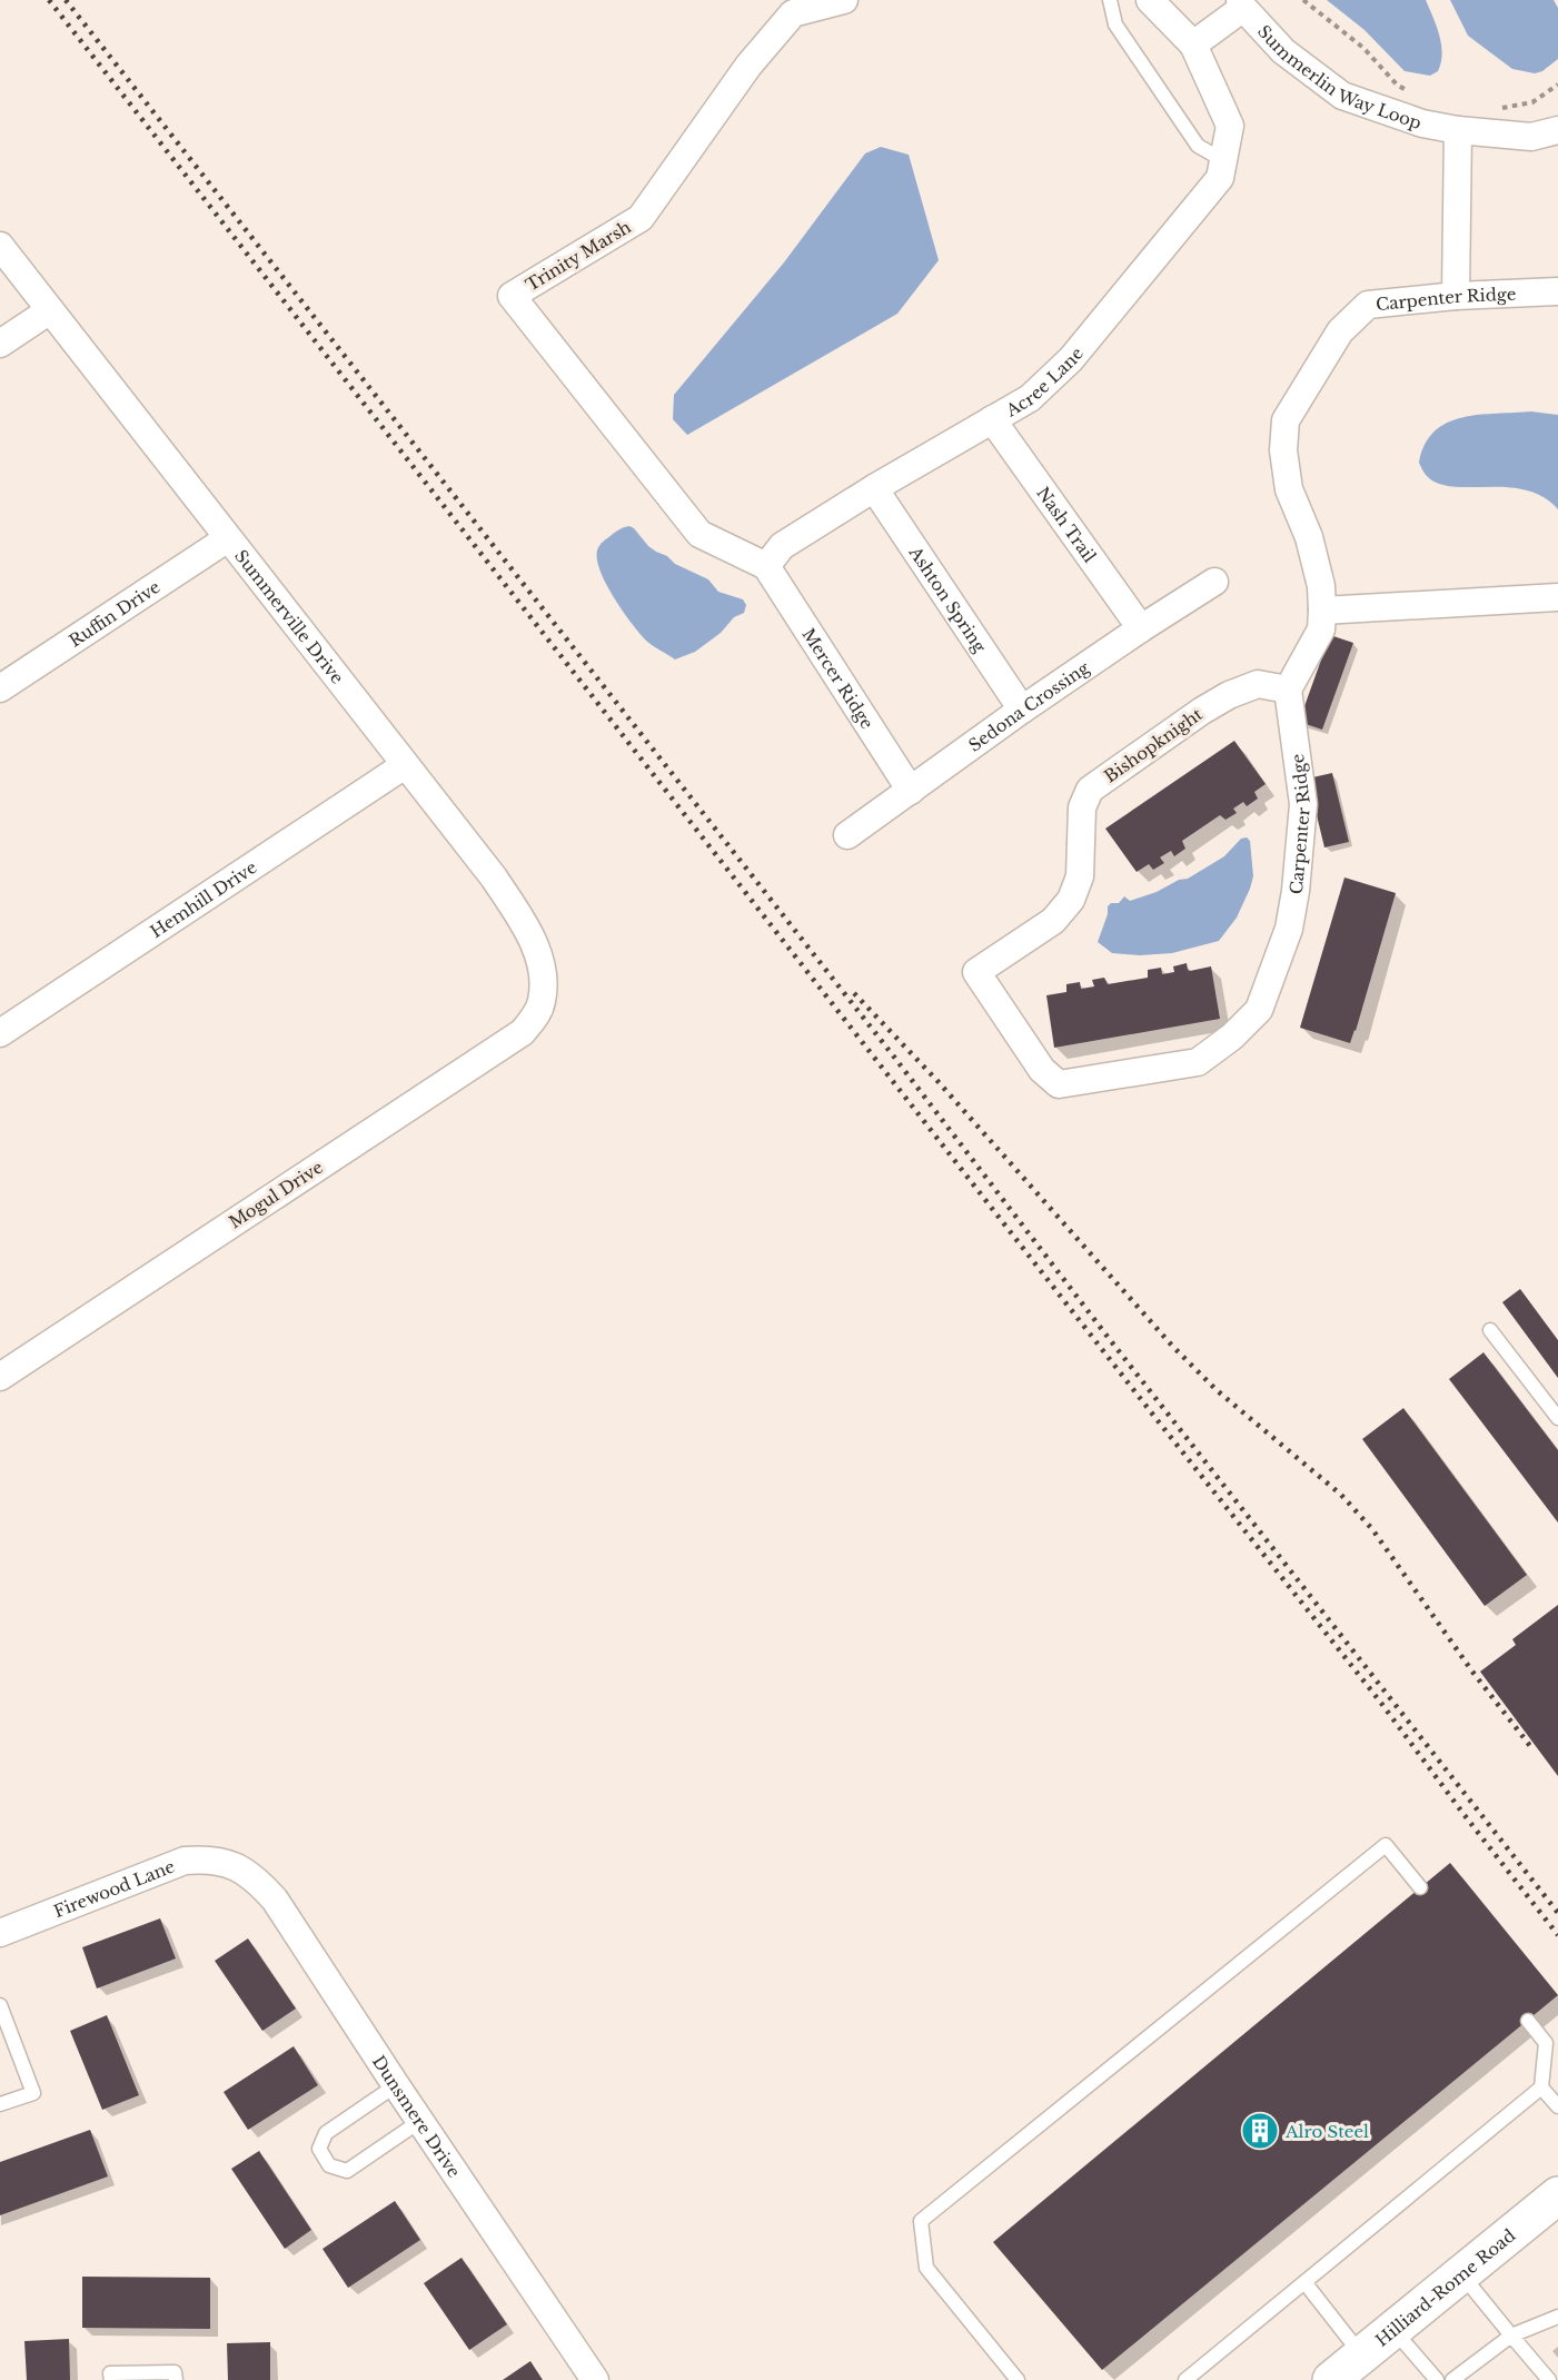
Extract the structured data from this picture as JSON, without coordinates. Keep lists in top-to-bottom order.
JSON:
{
  "streets": {
    "main road": ["Hilliard-Rome Road"],
    "street": [
      "Summerlin Way Loop",
      "Trinity Marsh",
      "Carpenter Ridge",
      "Acree Lane",
      "Nash Trail",
      "Ashton Spring",
      "Ruffin Drive",
      "Summerville Drive",
      "Mercer Ridge",
      "Sedona Crossing",
      "Bishopknight",
      "Hemhill Drive",
      "Mogul Drive",
      "Firewood Lane",
      "Dunsmere Drive"
    ]
  },
  "crossings": [
    ["Trinity Marsh", "Acree Lane"],
    ["Trinity Marsh", "Mercer Ridge"],
    ["Carpenter Ridge", "Bishopknight"],
    ["Acree Lane", "Nash Trail"],
    ["Acree Lane", "Ashton Spring"],
    ["Acree Lane", "Mercer Ridge"],
    ["Nash Trail", "Sedona Crossing"],
    ["Ashton Spring", "Sedona Crossing"],
    ["Ruffin Drive", "Summerville Drive"],
    ["Summerville Drive", "Hemhill Drive"],
    ["Summerville Drive", "Mogul Drive"],
    ["Mercer Ridge", "Sedona Crossing"],
    ["Firewood Lane", "Dunsmere Drive"]
  ],
  "places": {
    "building": ["Alro Steel"]
  }
}
